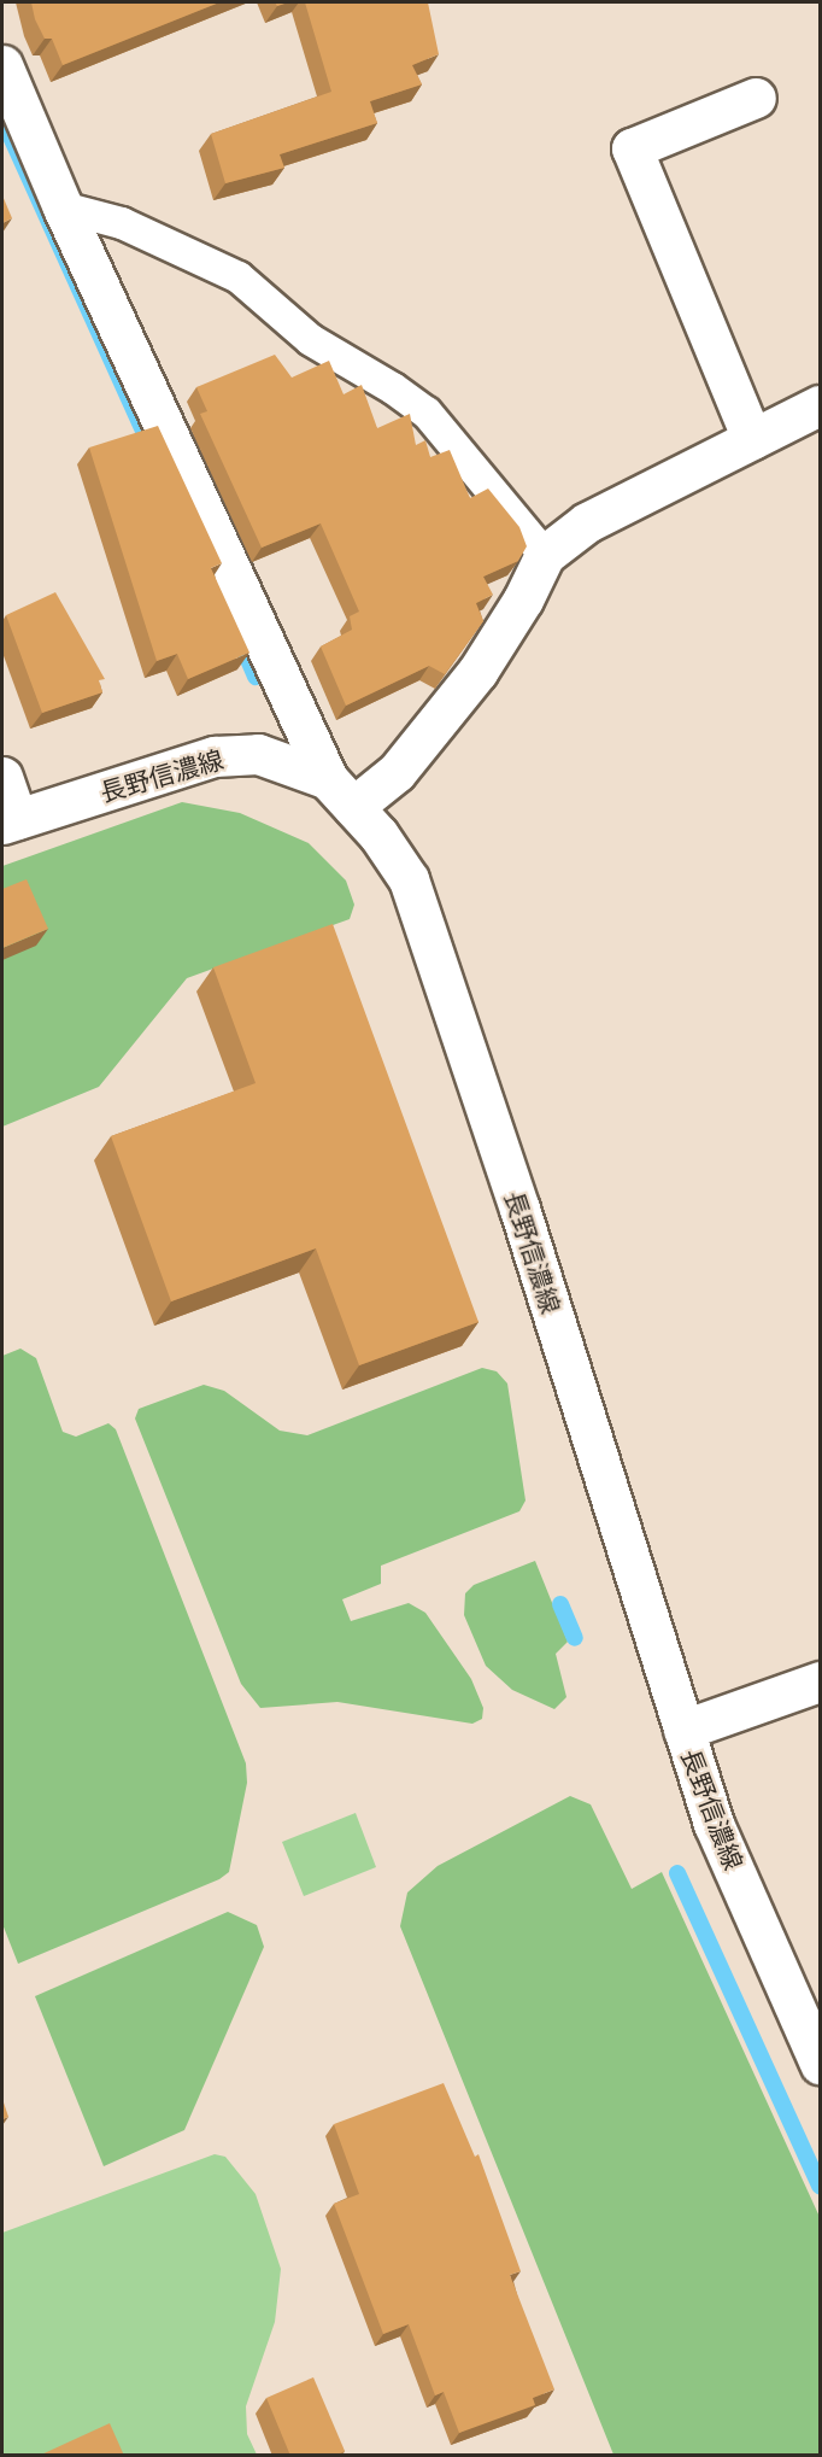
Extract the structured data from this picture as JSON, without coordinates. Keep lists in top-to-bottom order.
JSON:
{
  "streets": {
    "street": ["長野信濃線"]
  }
}
